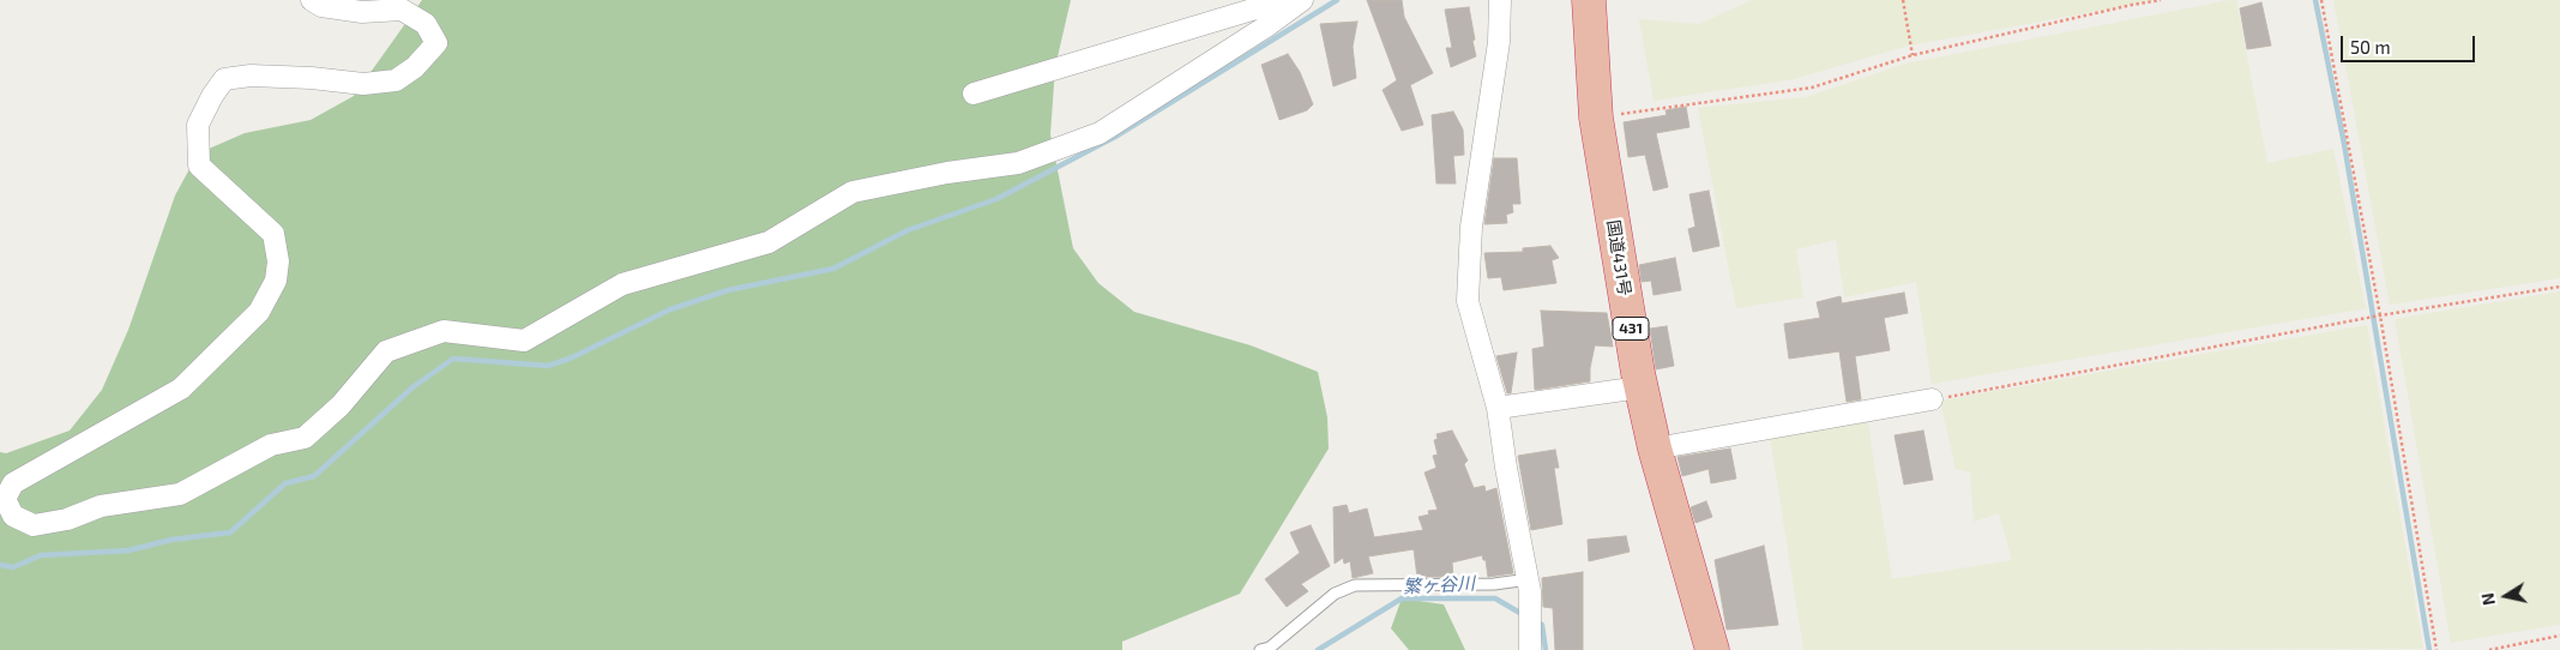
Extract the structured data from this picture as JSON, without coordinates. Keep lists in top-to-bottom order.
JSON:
{
  "streets": {
    "highway": ["国道431号", "431"]
  },
  "water": ["繁ヶ谷川"],
  "scale_bar": "50 m",
  "north": "left"
}
